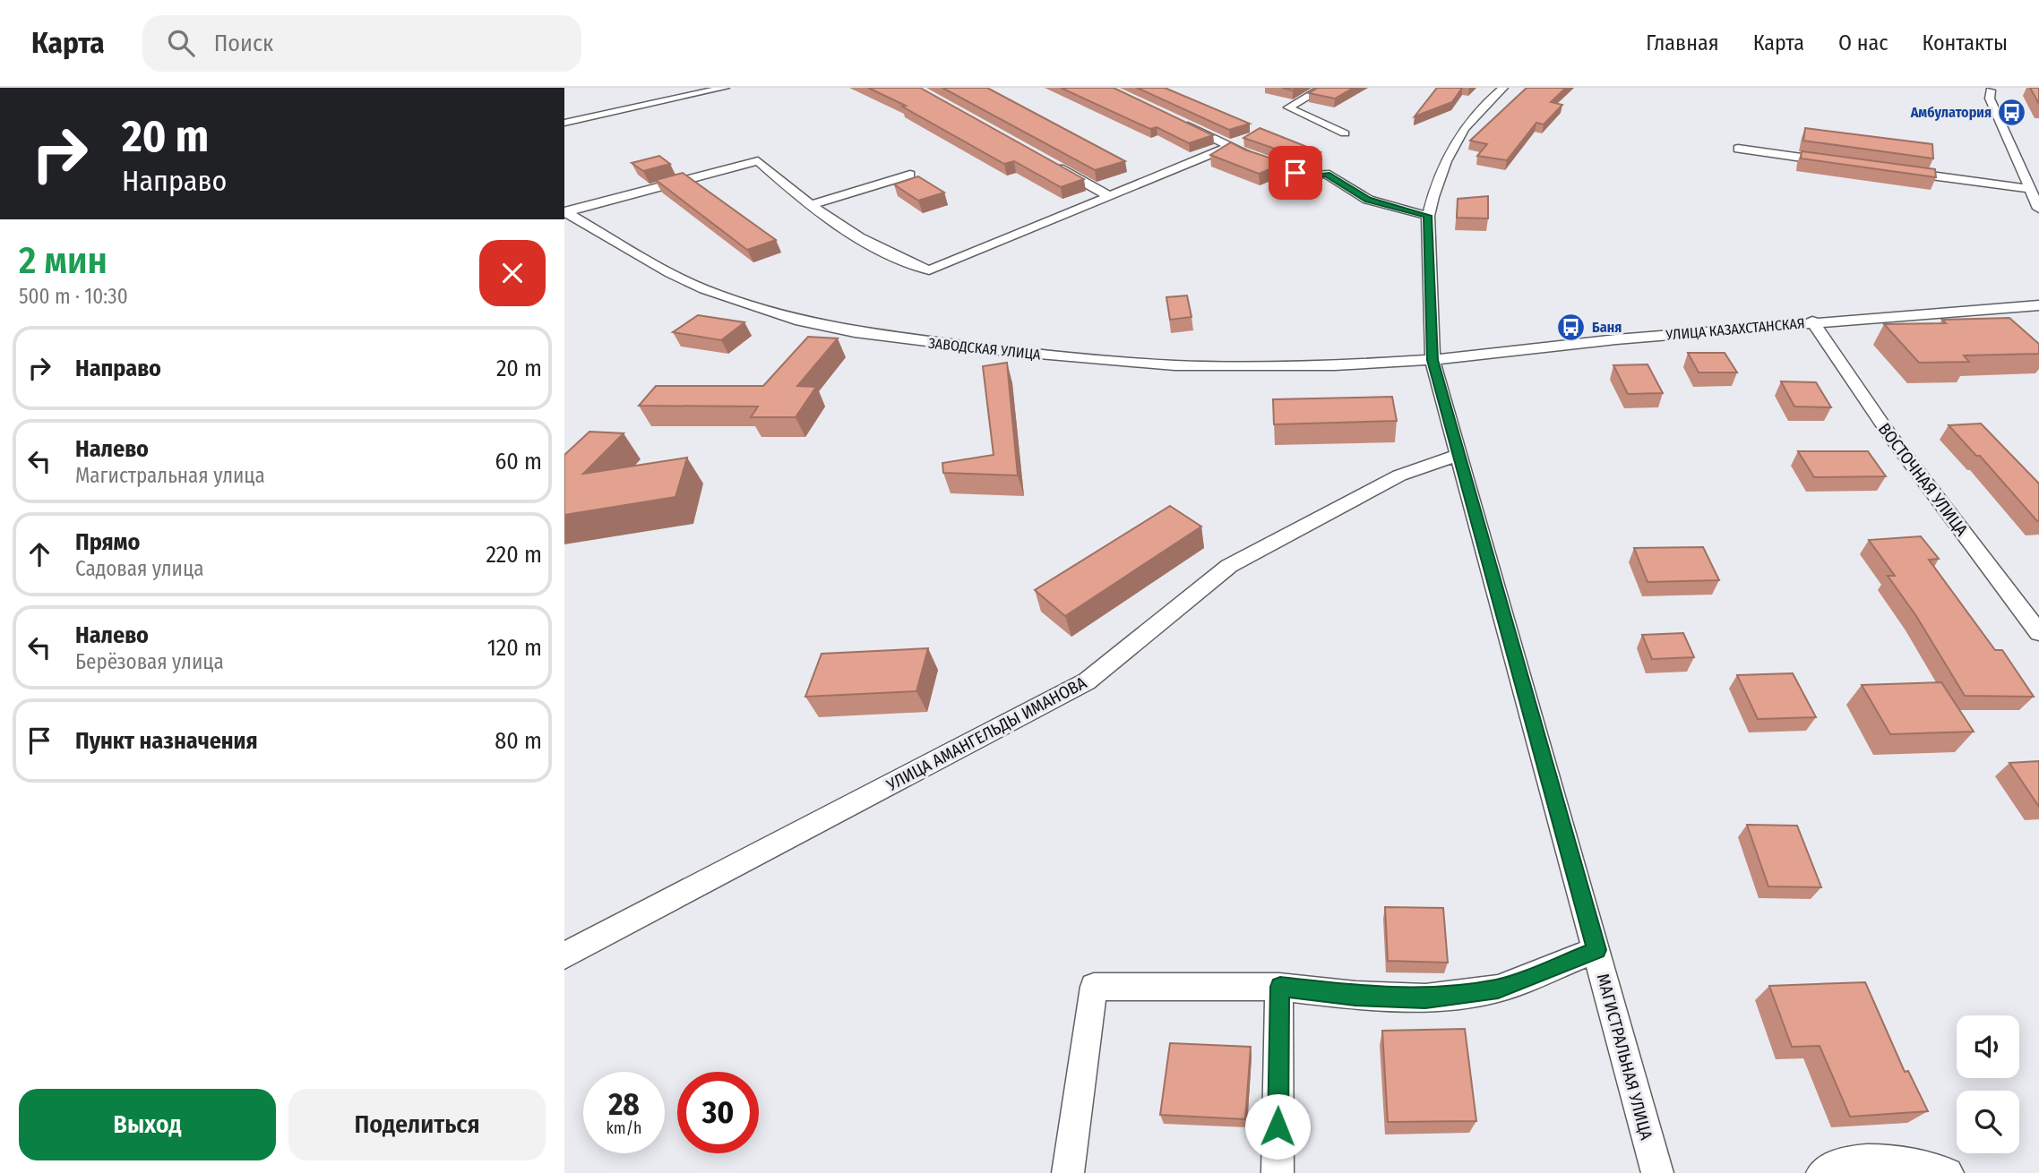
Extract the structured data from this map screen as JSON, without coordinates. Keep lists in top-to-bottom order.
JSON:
{
  "streets": {
    "street": [
      "УЛИЦА КАЗАХСТАНСКАЯ",
      "ЗАВОДСКАЯ УЛИЦА",
      "ВОСТОЧНАЯ УЛИЦА",
      "УЛИЦА АМАНГЕЛЬДЫ ИМАНОВА",
      "МАГИСТРАЛЬНАЯ УЛИЦА"
    ]
  },
  "crossings": [
    ["УЛИЦА КАЗАХСТАНСКАЯ", "ЗАВОДСКАЯ УЛИЦА"],
    ["УЛИЦА КАЗАХСТАНСКАЯ", "ВОСТОЧНАЯ УЛИЦА"],
    ["УЛИЦА КАЗАХСТАНСКАЯ", "МАГИСТРАЛЬНАЯ УЛИЦА"],
    ["ЗАВОДСКАЯ УЛИЦА", "МАГИСТРАЛЬНАЯ УЛИЦА"],
    ["УЛИЦА АМАНГЕЛЬДЫ ИМАНОВА", "МАГИСТРАЛЬНАЯ УЛИЦА"]
  ],
  "places": {
    "bus stop": ["Амбулатория", "Баня"]
  },
  "page": {
    "header": "Карта",
    "search": "Поиск",
    "nav": [
      "Главная",
      "Карта",
      "О нас",
      "Контакты"
    ],
    "turn": ["20 m", "Направо"],
    "heading": ["2 мин", "500 m · 10:30"],
    "list": [
      {
        "name": "Направо",
        "value": "20 m"
      },
      {
        "name": "Налево",
        "note": "Магистральная улица",
        "value": "60 m"
      },
      {
        "name": "Прямо",
        "note": "Садовая улица",
        "value": "220 m"
      },
      {
        "name": "Налево",
        "note": "Берёзовая улица",
        "value": "120 m"
      },
      {
        "name": "Пункт назначения",
        "value": "80 m"
      }
    ],
    "speed": "28 km/h",
    "limit": "30",
    "buttons": ["Выход", "Поделиться"]
  }
}
